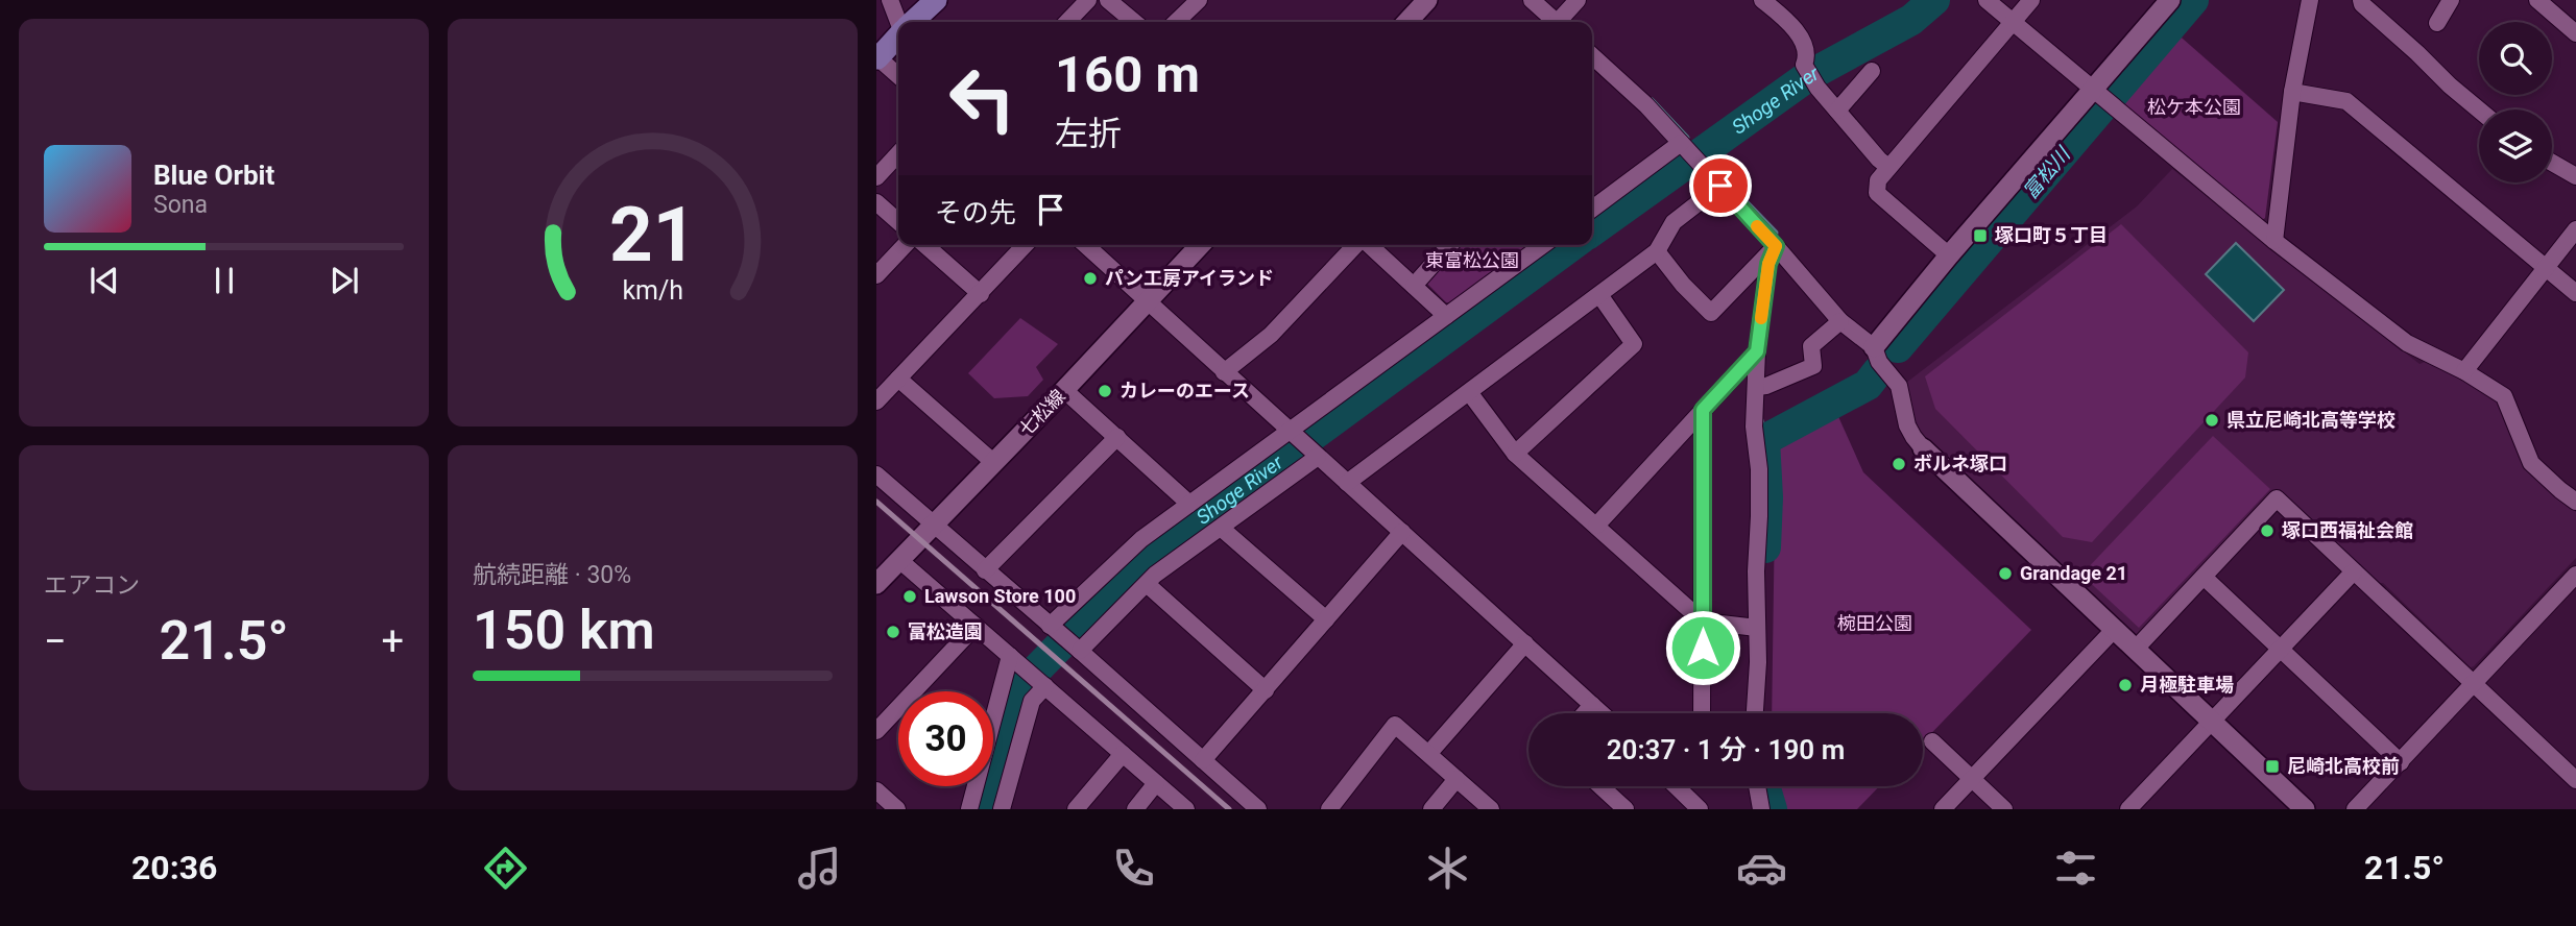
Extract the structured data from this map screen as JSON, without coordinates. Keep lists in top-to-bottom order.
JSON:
{
  "streets": {
    "street": ["七松線"]
  },
  "water": ["Shoge River", "富松川"],
  "parks": ["松ケ本公園", "東富松公園", "椀田公園"],
  "places": {
    "transit": ["塚口町５丁目", "尼崎北高校前"],
    "other": [
      "パン工房アイランド",
      "カレーのエース",
      "県立尼崎北高等学校",
      "ボルネ塚口",
      "塚口西福祉会館",
      "Grandage 21",
      "Lawson Store 100",
      "富松造園",
      "月極駐車場"
    ]
  },
  "page": {
    "turn": ["160 m", "左折"],
    "song": ["Blue Orbit", "Sona"],
    "then": "その先",
    "tile": [
      "エアコン",
      ["航続距離 · 30%", "150 km"]
    ],
    "heat": ["−", "21.5°", "+"],
    "limit": "30",
    "trip": "20:37 · 1 分 · 190 m",
    "tabs": ["20:36", "21.5°"],
    "gauge": ["21", "km/h"]
  }
}
